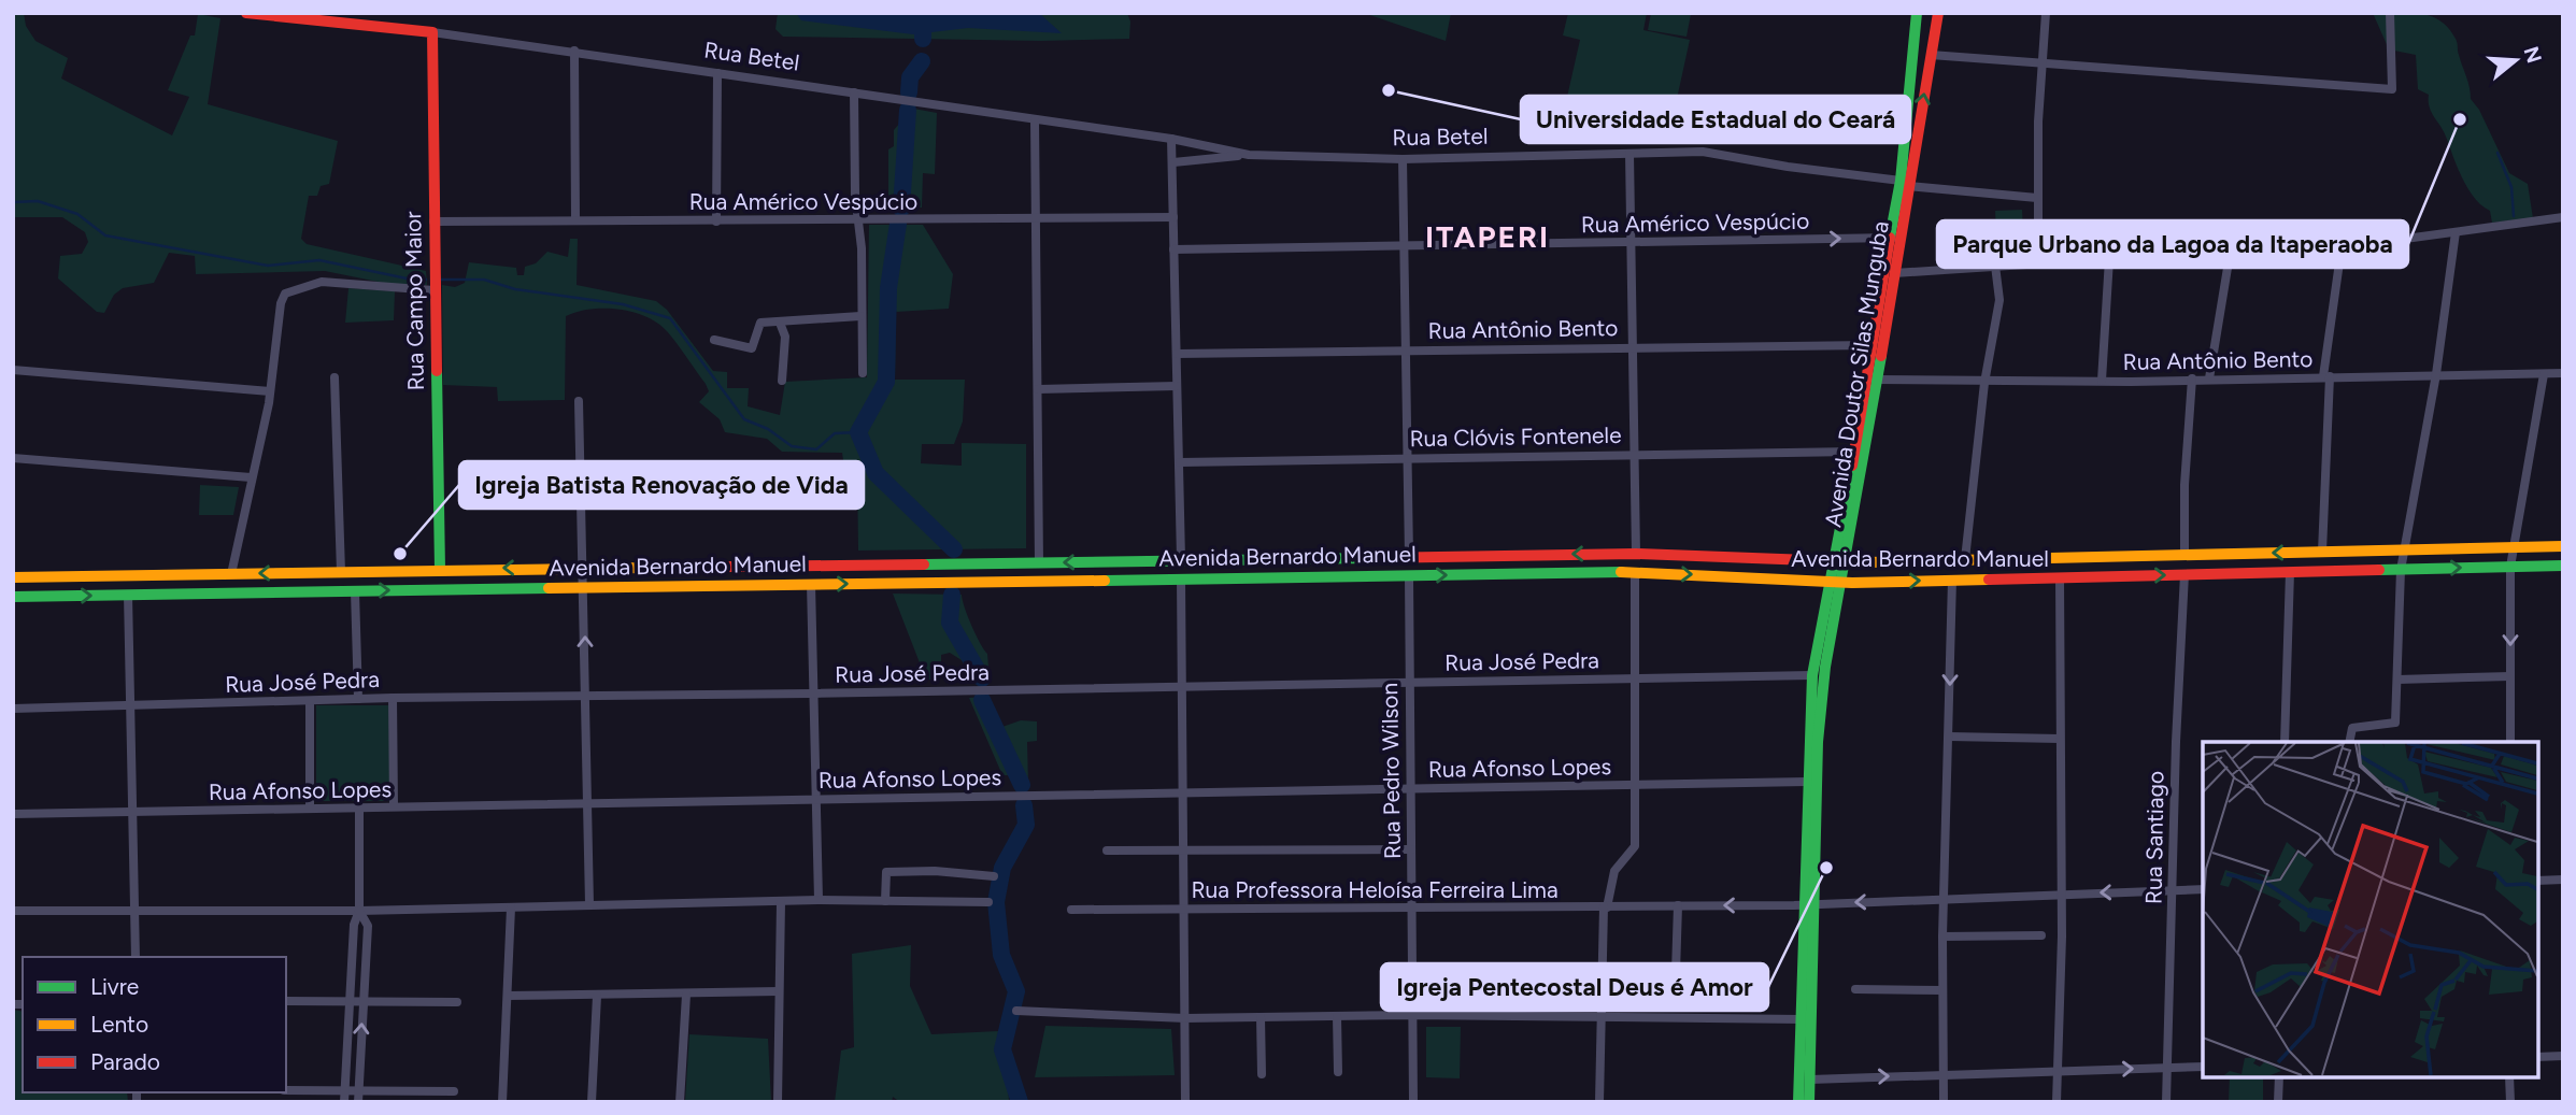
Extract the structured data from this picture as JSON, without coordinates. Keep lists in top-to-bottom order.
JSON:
{
  "streets": {
    "main road": [
      "Rua Betel",
      "Rua Campo Maior",
      "Avenida Doutor Silas Munguba",
      "Avenida Bernardo Manuel"
    ],
    "street": [
      "Rua Américo Vespúcio",
      "Rua Antônio Bento",
      "Rua Clóvis Fontenele",
      "Rua José Pedra",
      "Rua Afonso Lopes",
      "Rua Pedro Wilson",
      "Rua Santiago",
      "Rua Professora Heloísa Ferreira Lima"
    ]
  },
  "crossings": [
    ["Rua Betel", "Rua Campo Maior"],
    ["Rua Betel", "Avenida Doutor Silas Munguba"],
    ["Rua Américo Vespúcio", "Rua Campo Maior"],
    ["Rua Américo Vespúcio", "Avenida Doutor Silas Munguba"],
    ["Rua Campo Maior", "Avenida Bernardo Manuel"],
    ["Rua Antônio Bento", "Avenida Doutor Silas Munguba"],
    ["Avenida Doutor Silas Munguba", "Rua Clóvis Fontenele"],
    ["Avenida Doutor Silas Munguba", "Avenida Bernardo Manuel"],
    ["Avenida Doutor Silas Munguba", "Rua José Pedra"],
    ["Avenida Doutor Silas Munguba", "Rua Afonso Lopes"],
    ["Avenida Doutor Silas Munguba", "Rua Professora Heloísa Ferreira Lima"],
    ["Avenida Bernardo Manuel", "Rua Pedro Wilson"],
    ["Avenida Bernardo Manuel", "Rua Santiago"],
    ["Rua José Pedra", "Rua Pedro Wilson"],
    ["Rua Afonso Lopes", "Rua Pedro Wilson"],
    ["Rua Pedro Wilson", "Rua Professora Heloísa Ferreira Lima"],
    ["Rua Santiago", "Rua Professora Heloísa Ferreira Lima"]
  ],
  "districts": ["ITAPERI"],
  "places": [
    "Universidade Estadual do Ceará",
    "Parque Urbano da Lagoa da Itaperaoba",
    "Igreja Batista Renovação de Vida",
    "Igreja Pentecostal Deus é Amor"
  ],
  "legend": ["Livre", "Lento", "Parado"],
  "north": "right"
}
